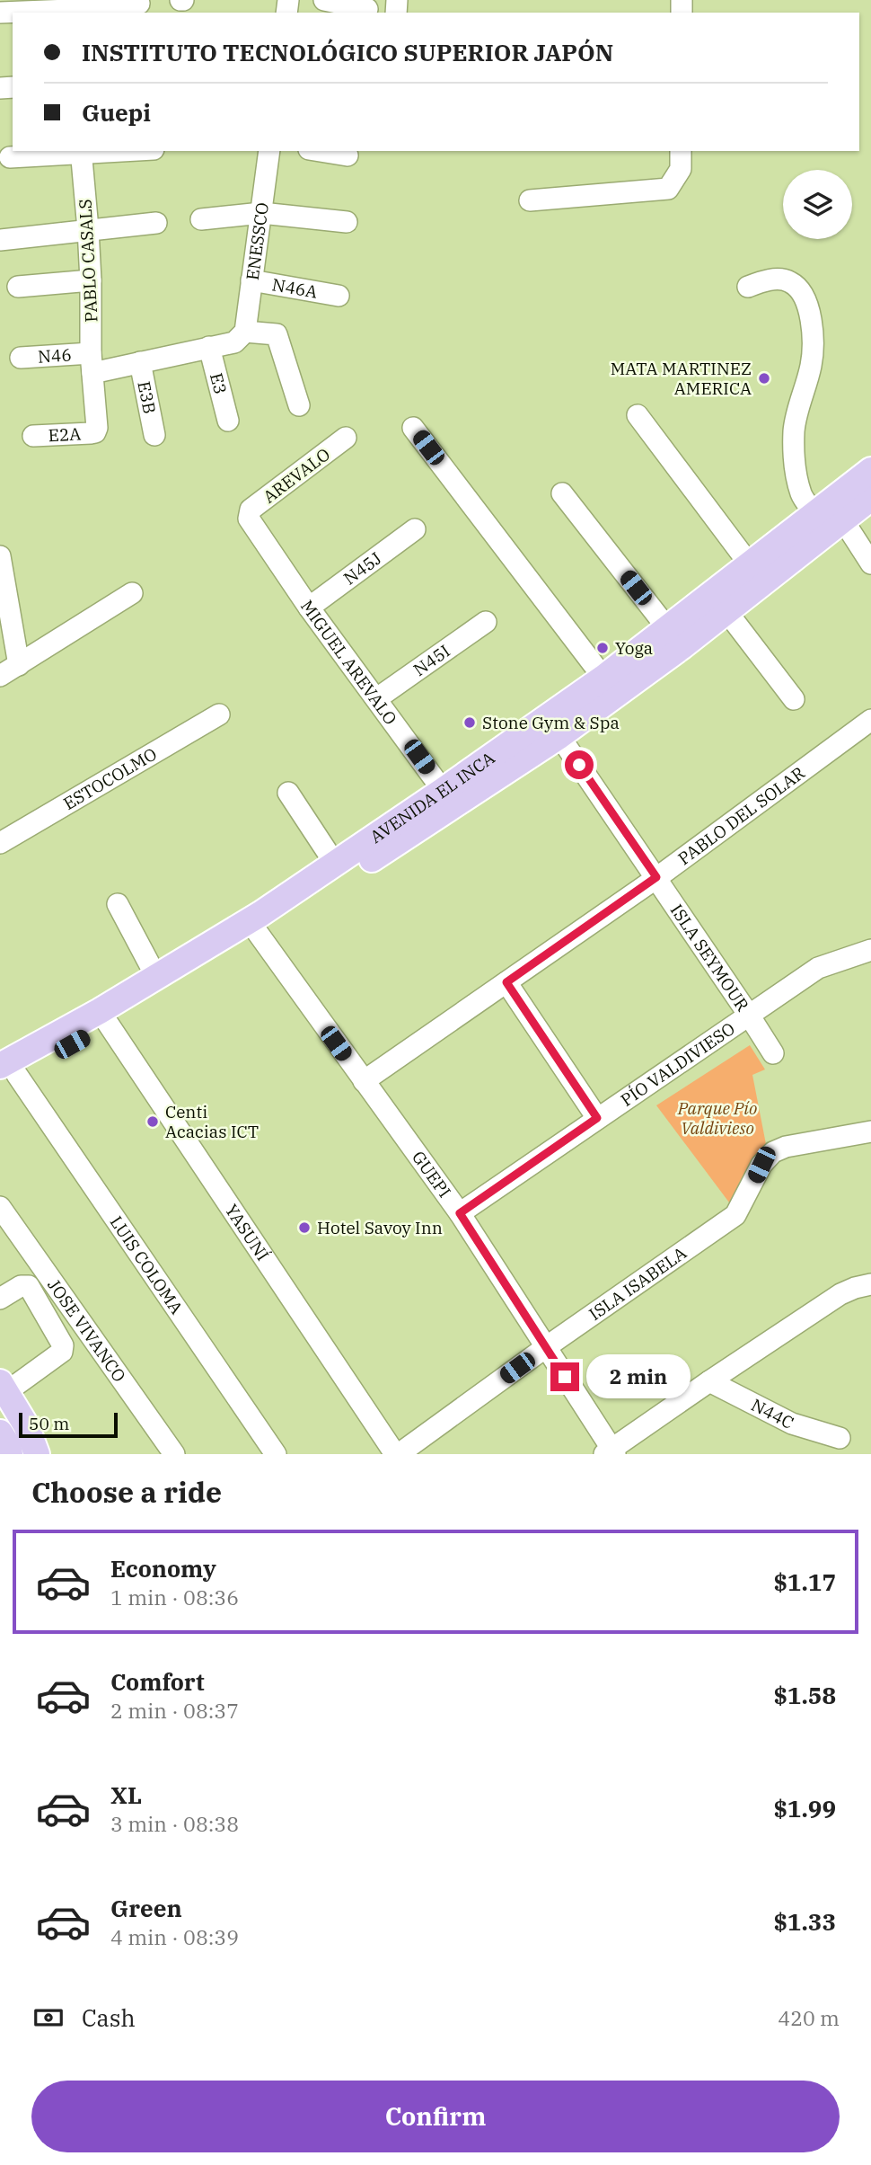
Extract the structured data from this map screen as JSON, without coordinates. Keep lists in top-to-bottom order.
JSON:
{
  "streets": {
    "main road": ["AVENIDA EL INCA"],
    "street": [
      "ENESSCO",
      "PABLO CASALS",
      "N46A",
      "N46",
      "E3",
      "E3B",
      "E2A",
      "AREVALO",
      "N45J",
      "N45I",
      "MIGUEL AREVALO",
      "ESTOCOLMO",
      "PABLO DEL SOLAR",
      "ISLA SEYMOUR",
      "PÍO VALDIVIESO",
      "GUEPI",
      "YASUNÍ",
      "LUIS COLOMA",
      "ISLA ISABELA",
      "JOSE VIVANCO",
      "N44C"
    ]
  },
  "crossings": [
    ["ENESSCO", "N46A"],
    ["PABLO CASALS", "N46"],
    ["PABLO CASALS", "E2A"],
    ["AREVALO", "MIGUEL AREVALO"],
    ["N45J", "MIGUEL AREVALO"],
    ["N45I", "MIGUEL AREVALO"],
    ["MIGUEL AREVALO", "AVENIDA EL INCA"],
    ["AVENIDA EL INCA", "ISLA SEYMOUR"],
    ["AVENIDA EL INCA", "GUEPI"],
    ["AVENIDA EL INCA", "YASUNÍ"],
    ["AVENIDA EL INCA", "LUIS COLOMA"],
    ["PABLO DEL SOLAR", "ISLA SEYMOUR"],
    ["PABLO DEL SOLAR", "GUEPI"],
    ["ISLA SEYMOUR", "PÍO VALDIVIESO"],
    ["PÍO VALDIVIESO", "GUEPI"],
    ["GUEPI", "ISLA ISABELA"],
    ["YASUNÍ", "ISLA ISABELA"]
  ],
  "parks": ["Parque Pío Valdivieso"],
  "places": [
    "MATA MARTINEZ AMERICA",
    "Yoga",
    "Stone Gym & Spa",
    "Centi Acacias ICT",
    "Hotel Savoy Inn"
  ],
  "scale_bar": "50 m",
  "page": {
    "banner": ["INSTITUTO TECNOLÓGICO SUPERIOR JAPÓN", "Guepi"],
    "bubble": "2 min",
    "scale": "50 m",
    "heading": "Choose a ride",
    "list": [
      {
        "name": "Economy",
        "note": "1 min · 08:36",
        "value": "$1.17"
      },
      {
        "name": "Comfort",
        "note": "2 min · 08:37",
        "value": "$1.58"
      },
      {
        "name": "XL",
        "note": "3 min · 08:38",
        "value": "$1.99"
      },
      {
        "name": "Green",
        "note": "4 min · 08:39",
        "value": "$1.33"
      }
    ],
    "pay": ["Cash", "420 m"],
    "buttons": "Confirm"
  }
}
